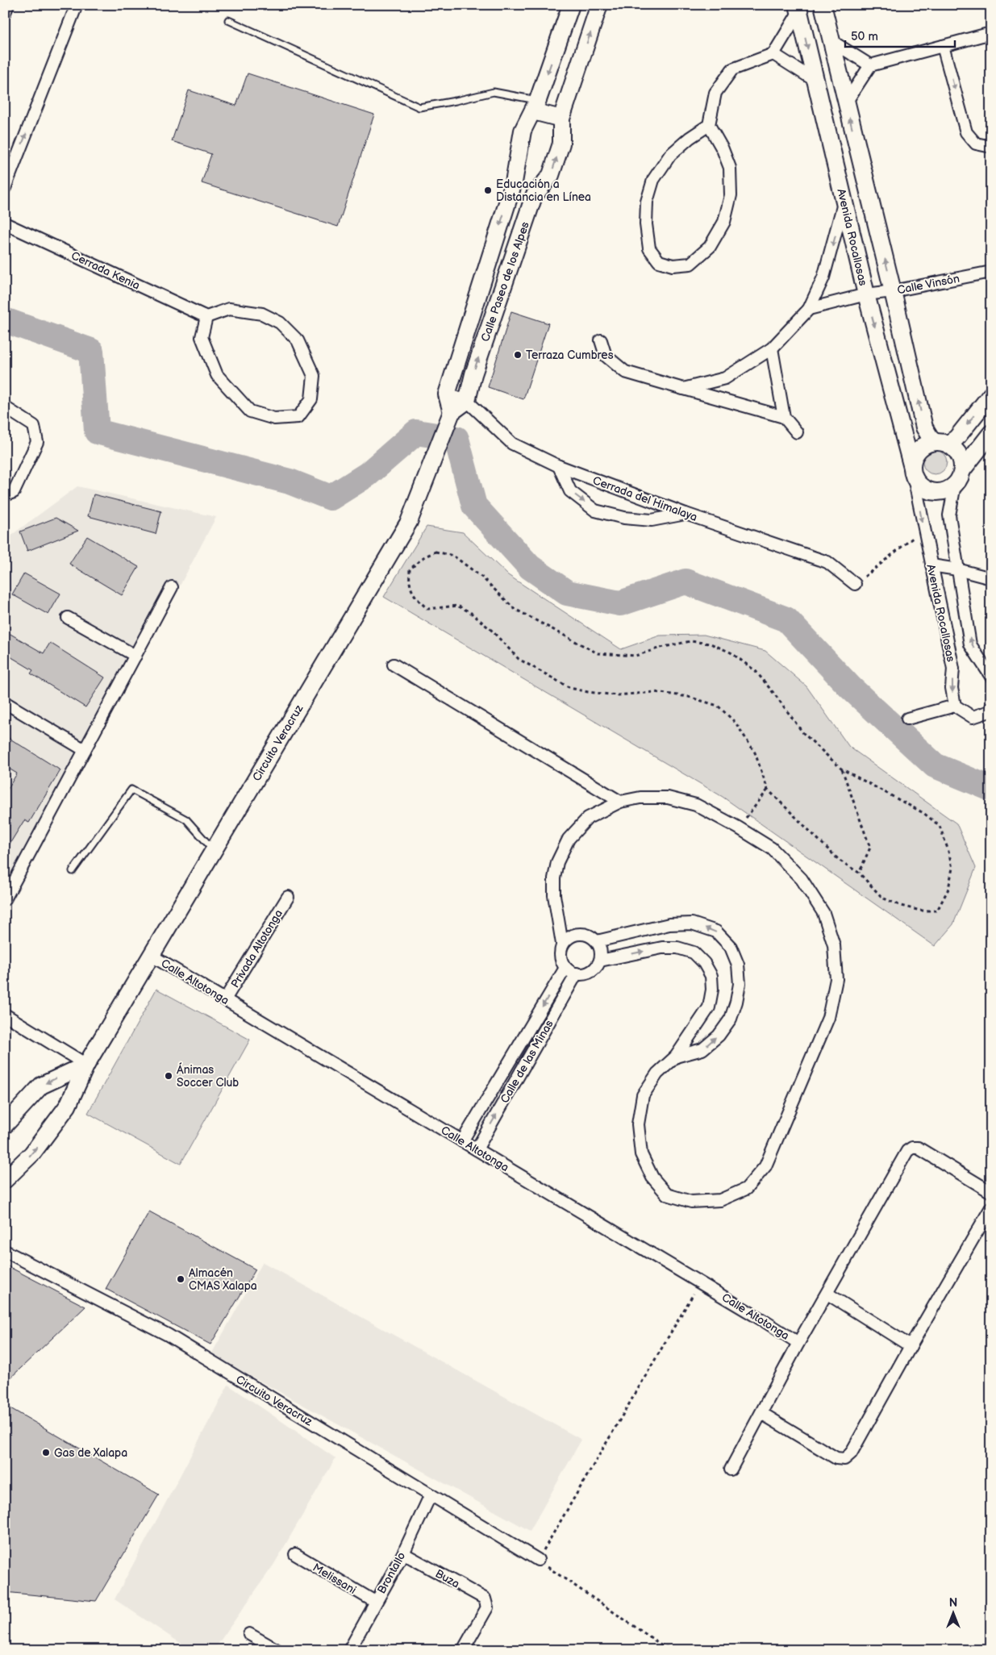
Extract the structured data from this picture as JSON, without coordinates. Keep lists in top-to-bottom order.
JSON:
{
  "streets": {
    "street": [
      "Avenida Rocallosas",
      "Cerrada Kenia",
      "Calle Paseo de los Alpes",
      "Calle Vinsón",
      "Cerrada del Himalaya",
      "Circuito Veracruz",
      "Privada Altotonga",
      "Calle Altotonga",
      "Calle de las Minas",
      "Brontallo",
      "Melissani",
      "Buza"
    ]
  },
  "crossings": [
    ["Avenida Rocallosas", "Calle Vinsón"],
    ["Calle Paseo de los Alpes", "Cerrada del Himalaya"],
    ["Circuito Veracruz", "Calle Altotonga"],
    ["Circuito Veracruz", "Brontallo"],
    ["Privada Altotonga", "Calle Altotonga"],
    ["Calle Altotonga", "Calle de las Minas"],
    ["Brontallo", "Melissani"],
    ["Brontallo", "Buza"]
  ],
  "places": [
    "Educación a Distancia en Línea",
    "Terraza Cumbres",
    "Ánimas Soccer Club",
    "Almacén CMAS Xalapa",
    "Gas de Xalapa"
  ],
  "scale_bar": "50 m",
  "north": "top"
}
